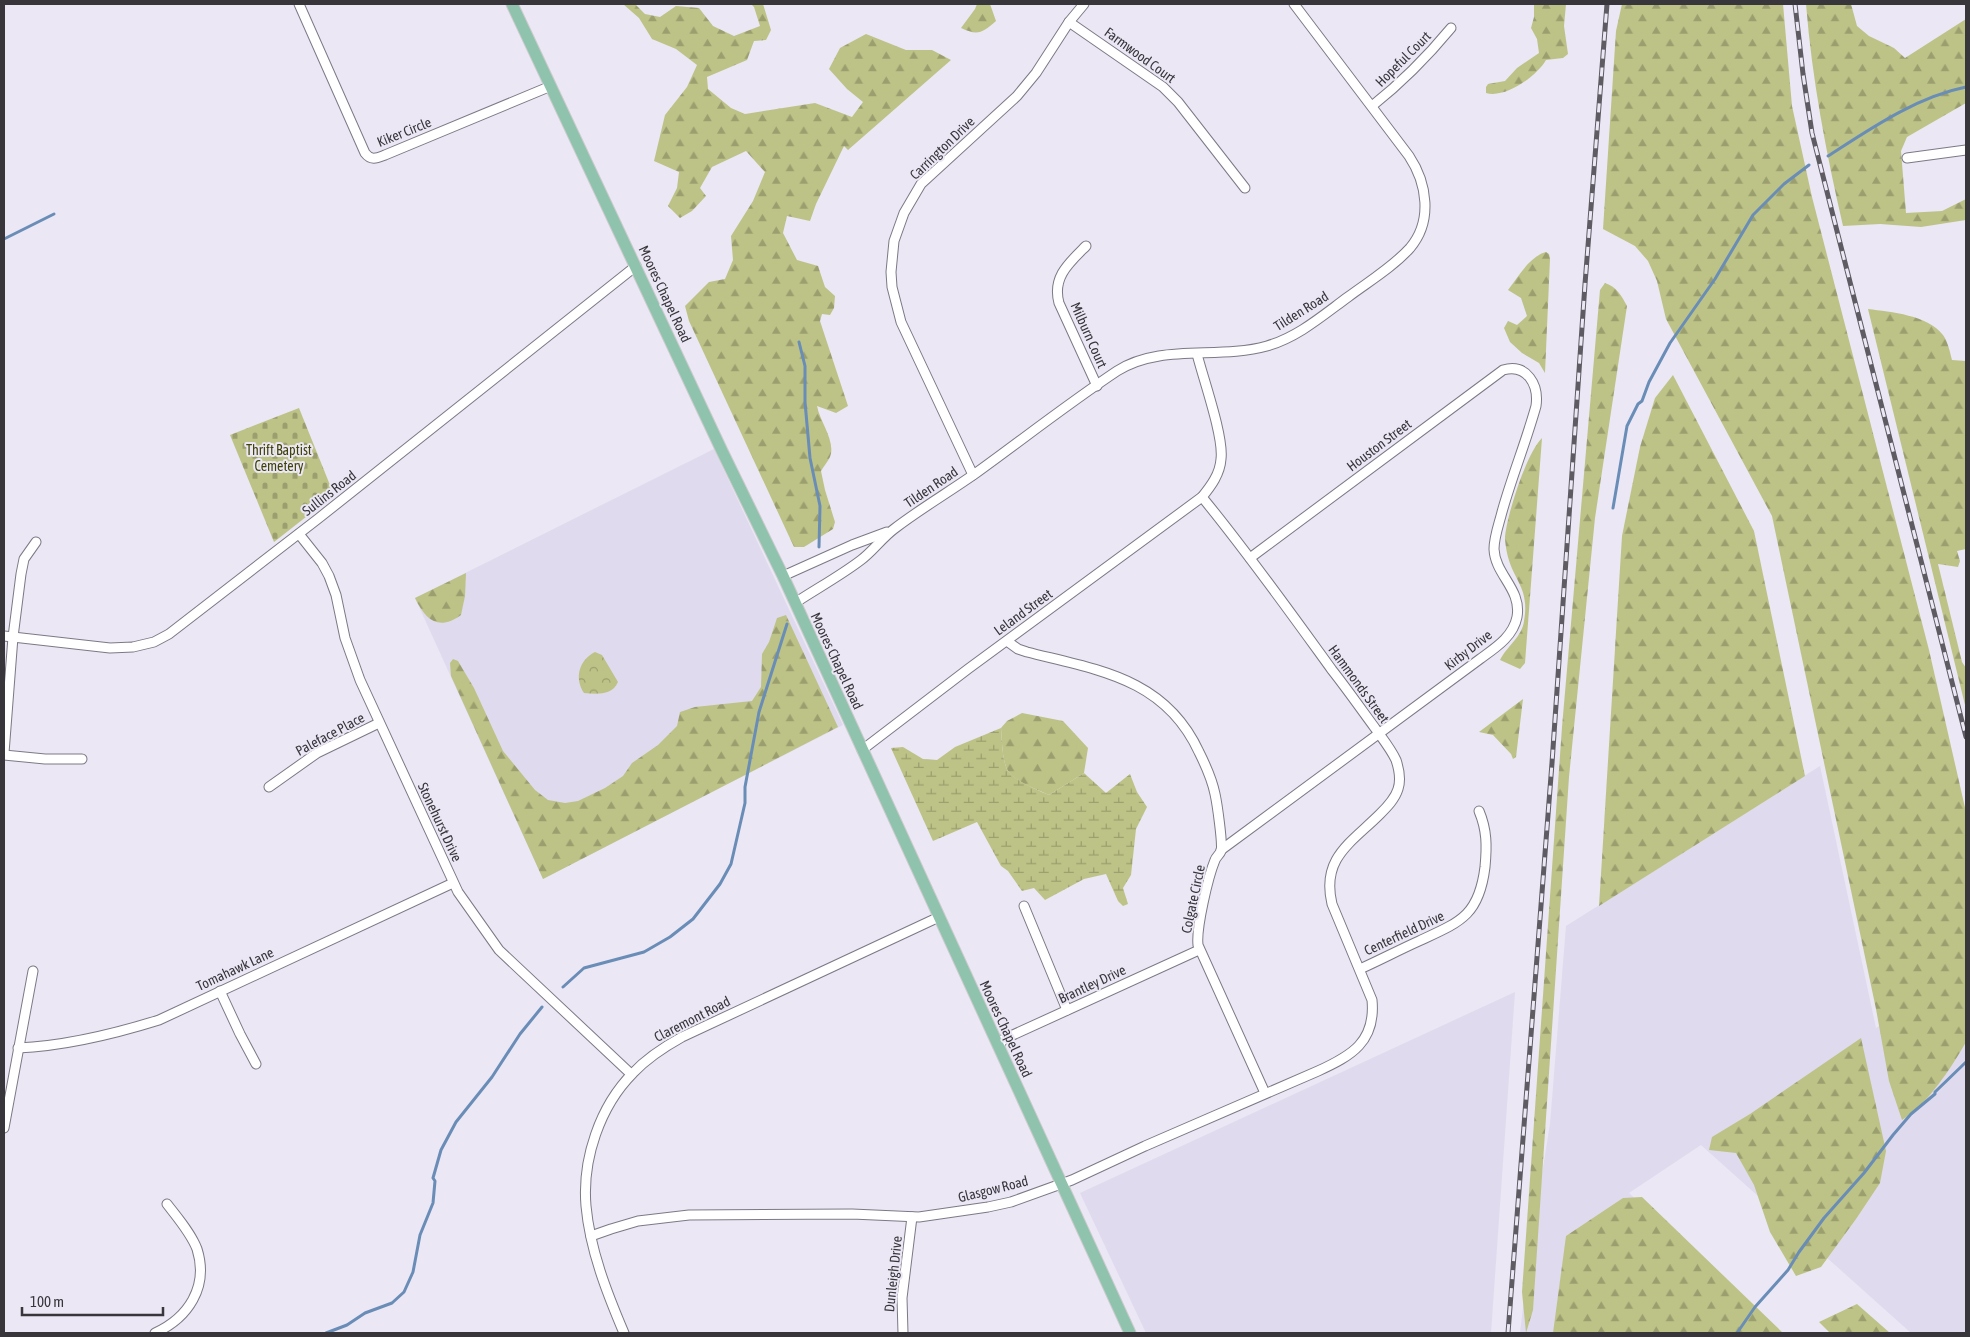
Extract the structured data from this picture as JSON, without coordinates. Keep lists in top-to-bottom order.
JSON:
{
  "streets": {
    "main road": ["Moores Chapel Road"],
    "street": [
      "Farmwood Court",
      "Hopeful Court",
      "Kiker Circle",
      "Carrington Drive",
      "Tilden Road",
      "Milburn Court",
      "Houston Street",
      "Sullins Road",
      "Leland Street",
      "Kirby Drive",
      "Hammonds Street",
      "Paleface Place",
      "Stonehurst Drive",
      "Colgate Circle",
      "Centerfield Drive",
      "Tomahawk Lane",
      "Brantley Drive",
      "Claremont Road",
      "Glasgow Road",
      "Dunleigh Drive"
    ]
  },
  "crossings": [
    ["Farmwood Court", "Carrington Drive"],
    ["Hopeful Court", "Tilden Road"],
    ["Kiker Circle", "Moores Chapel Road"],
    ["Carrington Drive", "Tilden Road"],
    ["Moores Chapel Road", "Tilden Road"],
    ["Moores Chapel Road", "Sullins Road"],
    ["Moores Chapel Road", "Leland Street"],
    ["Moores Chapel Road", "Brantley Drive"],
    ["Moores Chapel Road", "Claremont Road"],
    ["Moores Chapel Road", "Glasgow Road"],
    ["Tilden Road", "Milburn Court"],
    ["Houston Street", "Kirby Drive"],
    ["Houston Street", "Hammonds Street"],
    ["Sullins Road", "Stonehurst Drive"],
    ["Leland Street", "Hammonds Street"],
    ["Leland Street", "Colgate Circle"],
    ["Kirby Drive", "Hammonds Street"],
    ["Kirby Drive", "Colgate Circle"],
    ["Hammonds Street", "Centerfield Drive"],
    ["Hammonds Street", "Glasgow Road"],
    ["Paleface Place", "Stonehurst Drive"],
    ["Stonehurst Drive", "Tomahawk Lane"],
    ["Stonehurst Drive", "Claremont Road"],
    ["Colgate Circle", "Brantley Drive"],
    ["Colgate Circle", "Glasgow Road"],
    ["Claremont Road", "Glasgow Road"],
    ["Glasgow Road", "Dunleigh Drive"]
  ],
  "parks": ["Thrift Baptist Cemetery"],
  "scale_bar": "100 m"
}
